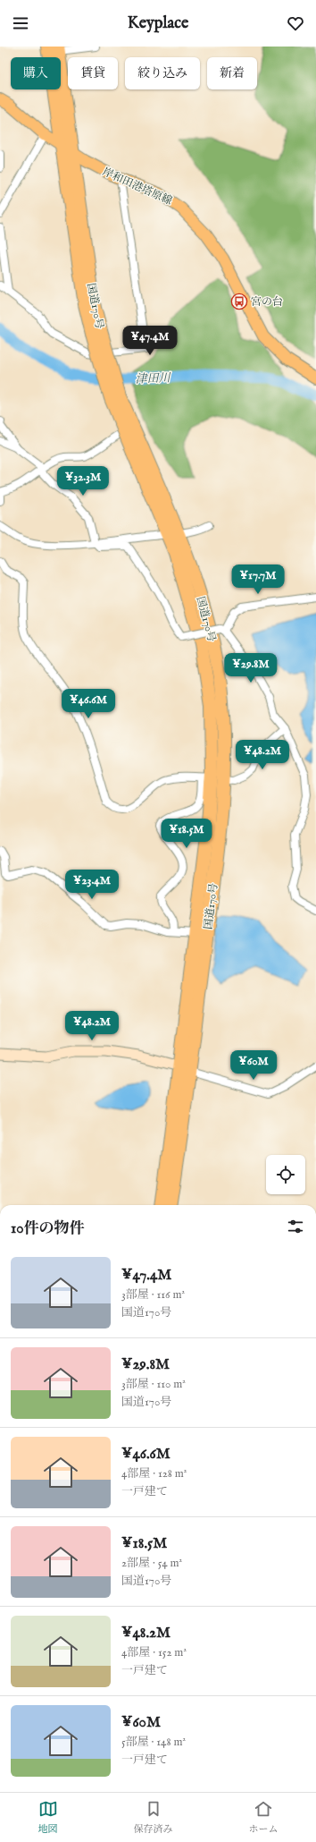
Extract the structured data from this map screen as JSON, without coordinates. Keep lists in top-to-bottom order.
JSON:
{
  "streets": {
    "highway": ["国道170号"],
    "main road": ["岸和田港塔原線"]
  },
  "crossings": [
    ["岸和田港塔原線", "国道170号"]
  ],
  "water": ["津田川"],
  "places": {
    "bus stop": ["宮の台"]
  },
  "page": {
    "header": "Keyplace",
    "chip": [
      "購入",
      "賃貸",
      "絞り込み",
      "新着"
    ],
    "price": [
      "¥47.4M",
      "¥32.3M",
      "¥17.7M",
      "¥29.8M",
      "¥46.6M",
      "¥48.2M",
      "¥18.5M",
      "¥23.4M",
      "¥48.2M",
      "¥60M"
    ],
    "heading": "10件の物件",
    "list": [
      {
        "name": "¥47.4M",
        "note": "3部屋 · 116 m² · 国道170号"
      },
      {
        "name": "¥29.8M",
        "note": "3部屋 · 110 m² · 国道170号"
      },
      {
        "name": "¥46.6M",
        "note": "4部屋 · 128 m² · 一戸建て"
      },
      {
        "name": "¥18.5M",
        "note": "2部屋 · 54 m² · 国道170号"
      },
      {
        "name": "¥48.2M",
        "note": "4部屋 · 152 m² · 一戸建て"
      },
      {
        "name": "¥60M",
        "note": "5部屋 · 148 m² · 一戸建て"
      }
    ],
    "tabs": ["地図", "保存済み", "ホーム"]
  }
}
